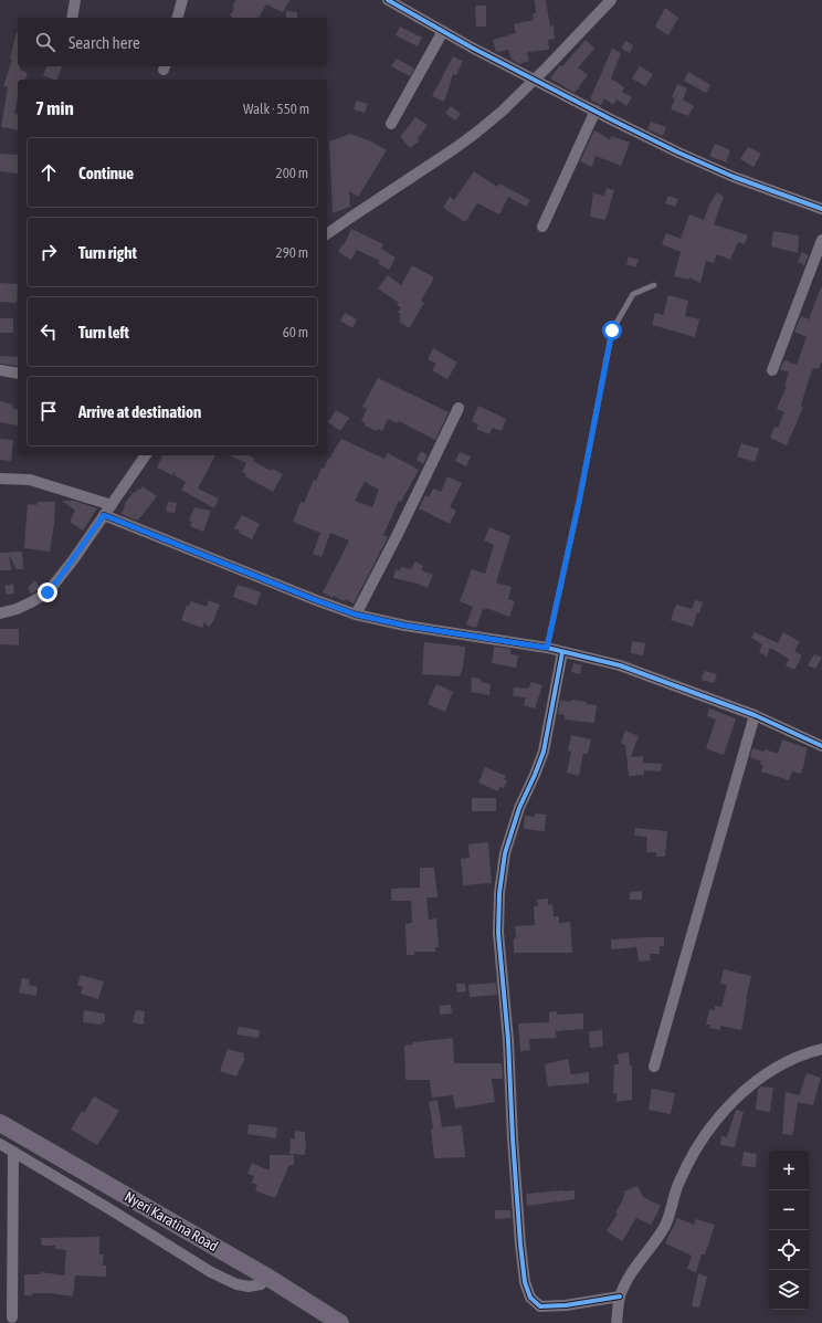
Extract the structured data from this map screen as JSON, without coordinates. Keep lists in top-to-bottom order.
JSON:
{
  "streets": {
    "highway": ["Nyeri Karatina Road"]
  },
  "page": {
    "search": "Search here",
    "heading": ["7 min", "Walk · 550 m"],
    "list": [
      ["Continue", "200 m"],
      ["Turn right", "290 m"],
      ["Turn left", "60 m"],
      "Arrive at destination"
    ],
    "map_buttons": ["+", "−"]
  }
}
